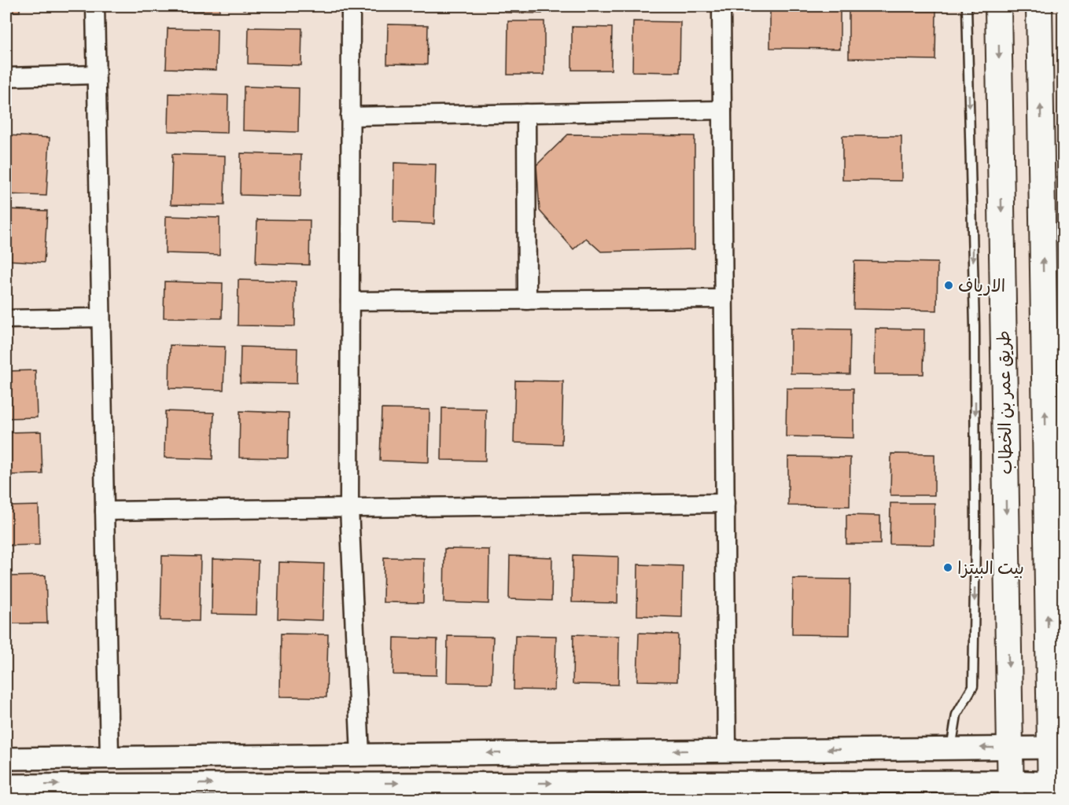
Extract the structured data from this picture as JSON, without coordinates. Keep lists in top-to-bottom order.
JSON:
{
  "streets": {
    "main road": ["طريق عمر بن الخطاب"]
  },
  "places": ["الارياف", "بيت البيتزا"]
}
